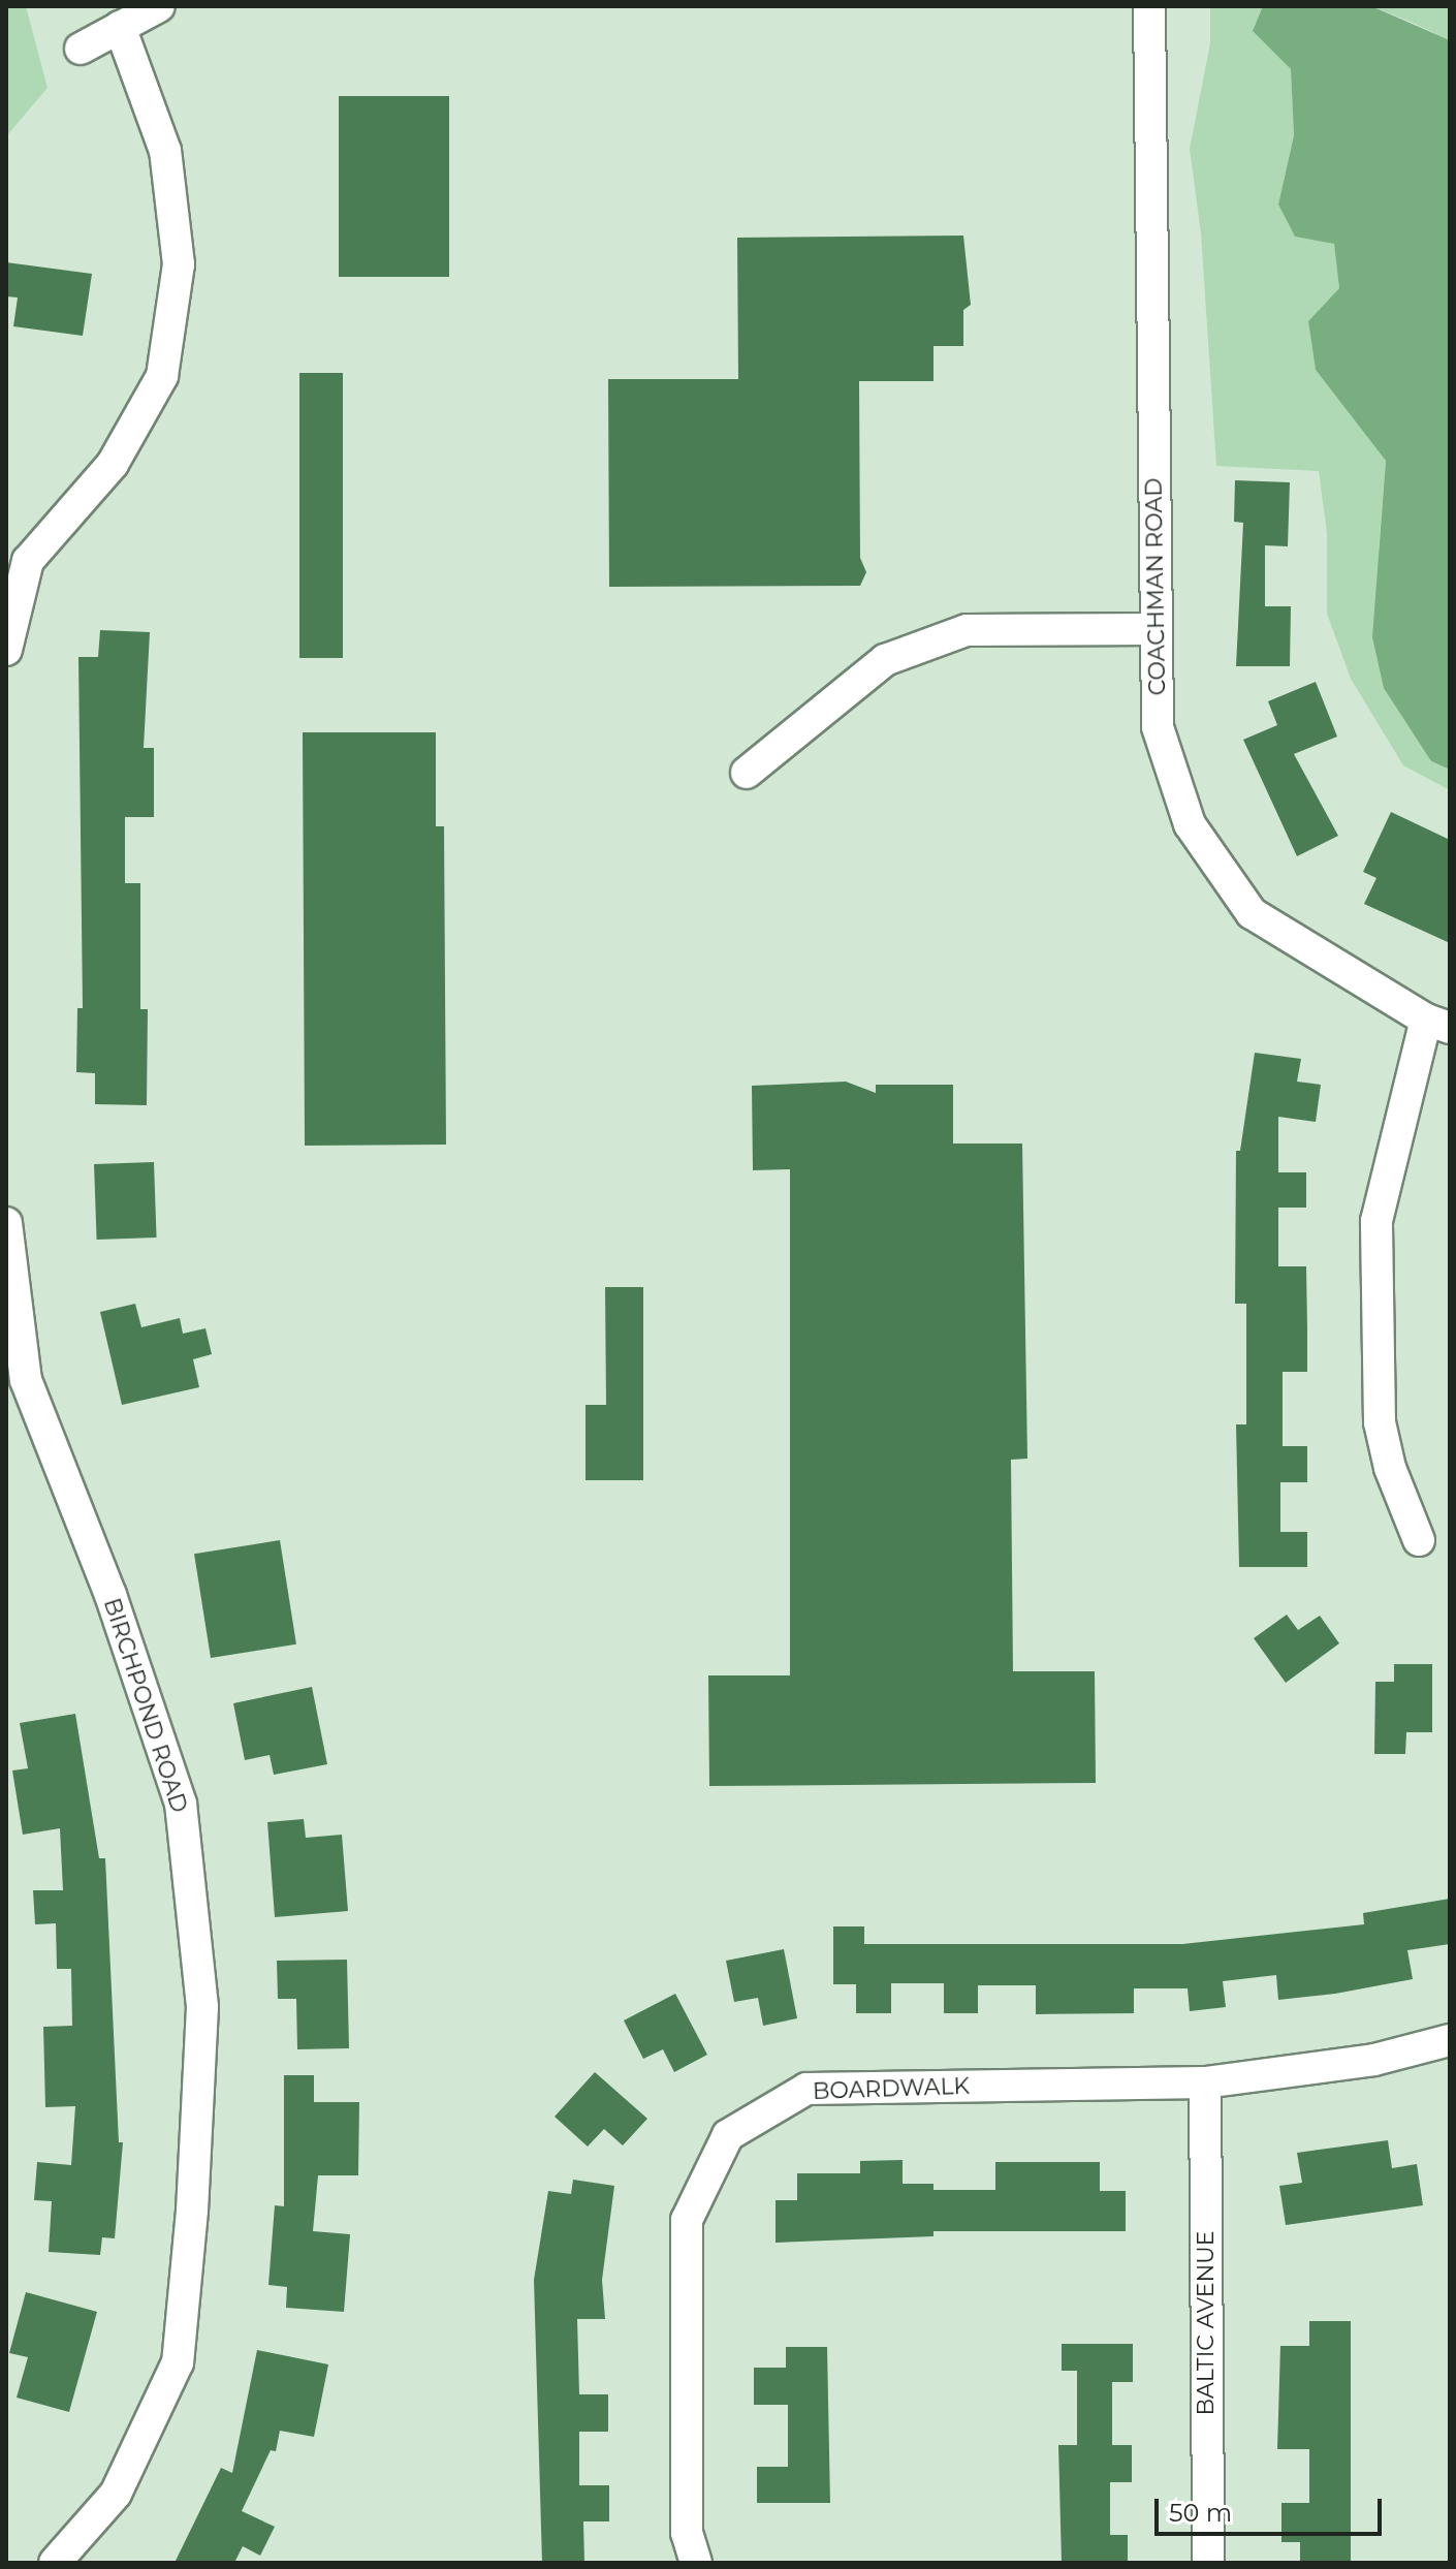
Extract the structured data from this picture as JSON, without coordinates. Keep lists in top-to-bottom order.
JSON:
{
  "streets": {
    "street": [
      "COACHMAN ROAD",
      "BIRCHPOND ROAD",
      "BOARDWALK",
      "BALTIC AVENUE"
    ]
  },
  "crossings": [
    ["BOARDWALK", "BALTIC AVENUE"]
  ],
  "scale_bar": "50 m"
}
